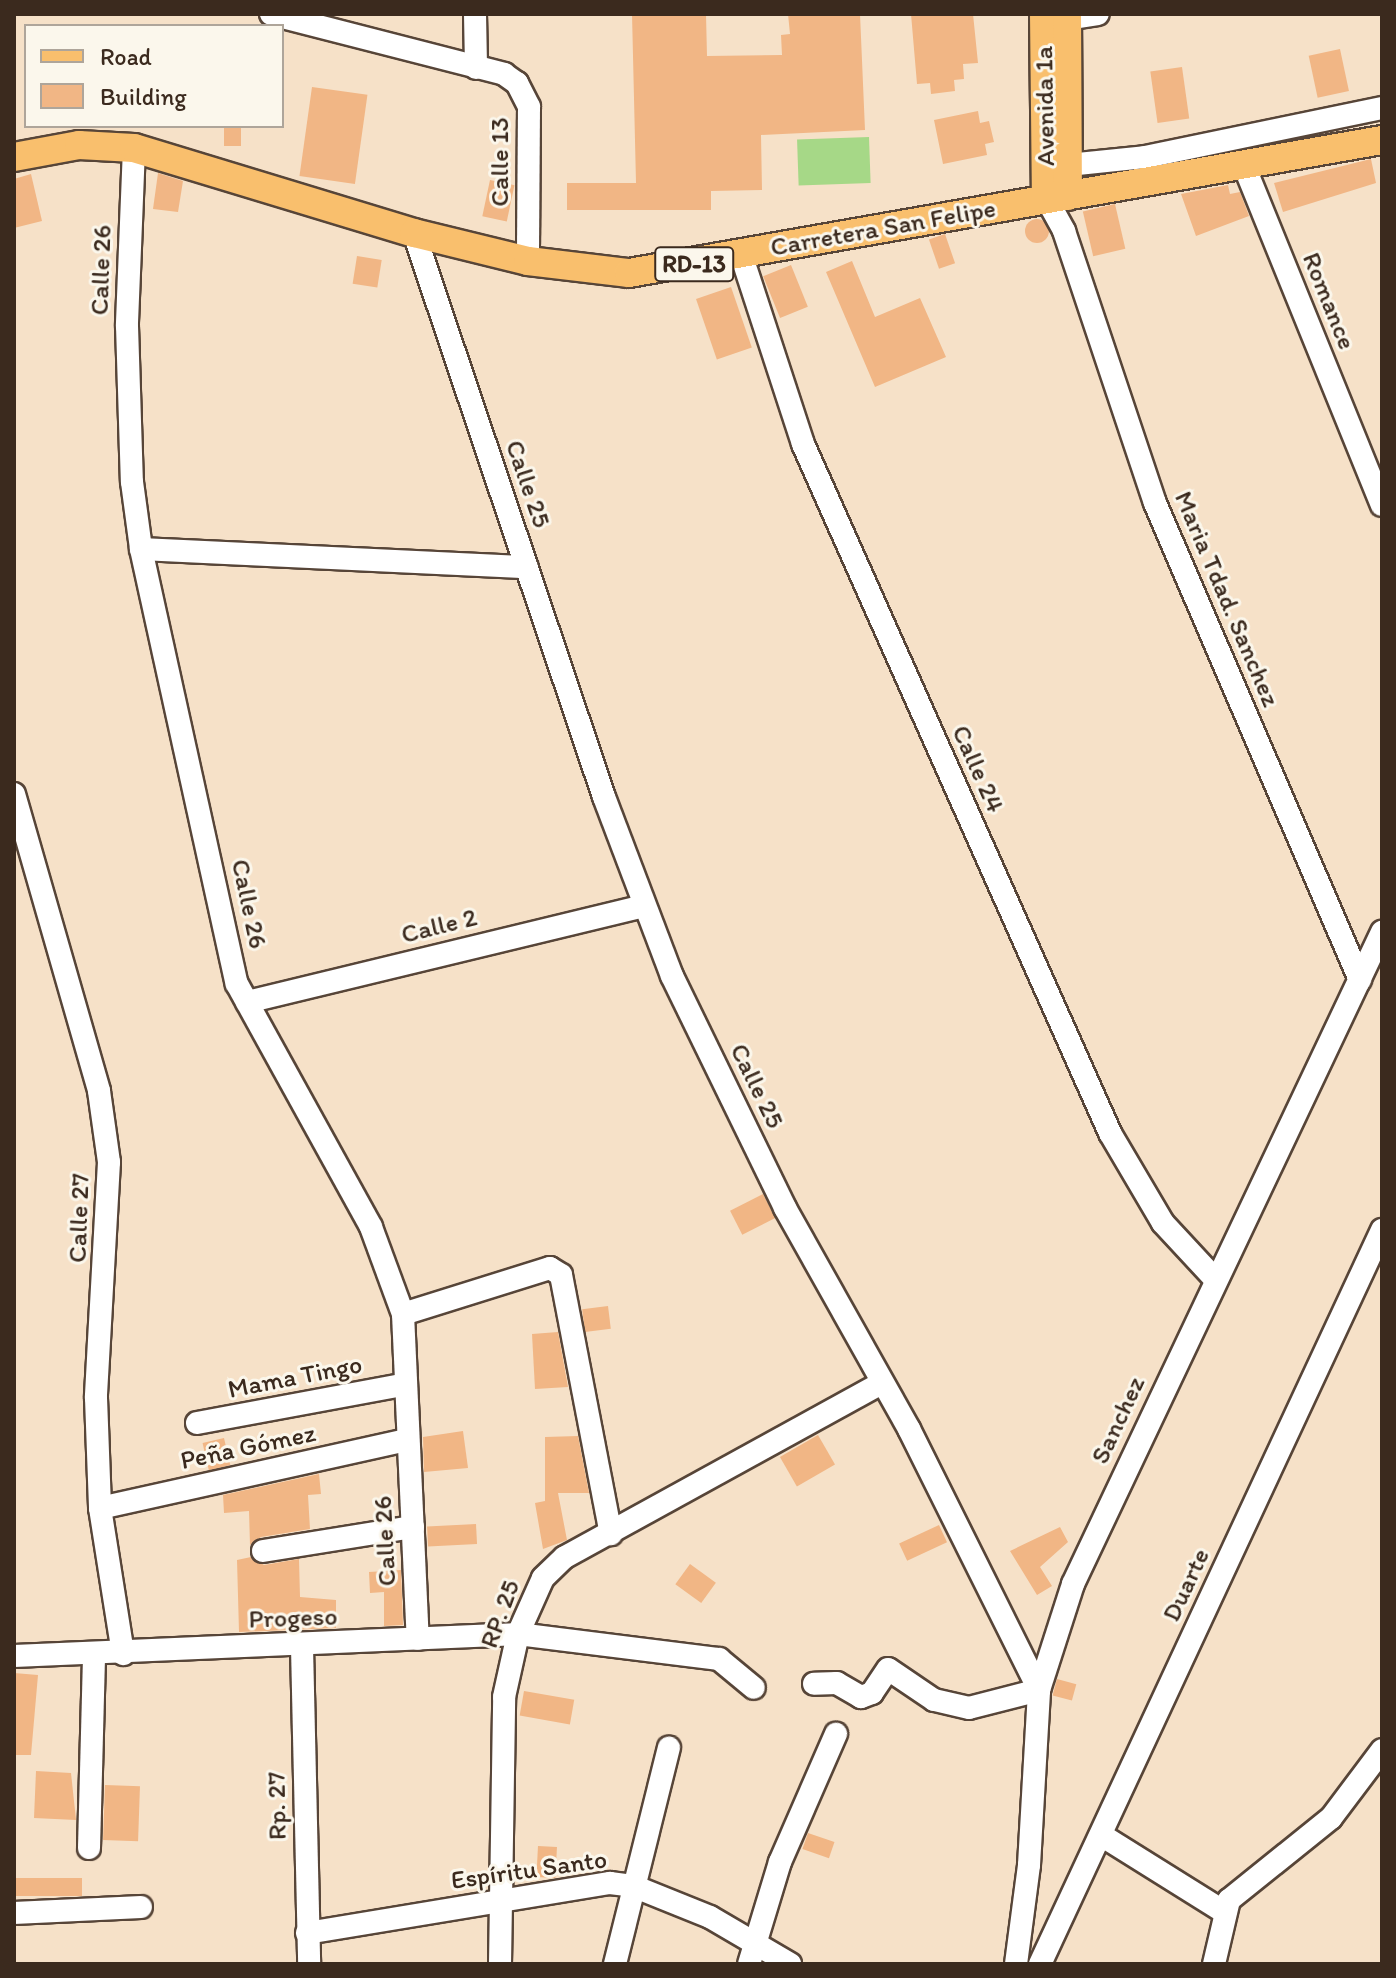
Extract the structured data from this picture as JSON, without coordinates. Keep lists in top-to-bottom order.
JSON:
{
  "streets": {
    "main road": ["Avenida 1a", "Carretera San Felipe", "RD-13"],
    "street": [
      "Calle 13",
      "Calle 26",
      "Romance",
      "Calle 25",
      "Maria Tdad. Sanchez",
      "Calle 24",
      "Calle 2",
      "Calle 27",
      "Mama Tingo",
      "Sanchez",
      "Peña Gómez",
      "Duarte",
      "RP. 25",
      "Progeso",
      "Rp. 27",
      "Espíritu Santo"
    ]
  },
  "crossings": [
    ["Avenida 1a", "Carretera San Felipe"],
    ["Avenida 1a", "Maria Tdad. Sanchez"],
    ["Calle 13", "Carretera San Felipe"],
    ["Carretera San Felipe", "Calle 26"],
    ["Carretera San Felipe", "Romance"],
    ["Carretera San Felipe", "Calle 25"],
    ["Carretera San Felipe", "Maria Tdad. Sanchez"],
    ["Carretera San Felipe", "Calle 24"],
    ["Calle 26", "Calle 2"],
    ["Calle 26", "Mama Tingo"],
    ["Calle 26", "Peña Gómez"],
    ["Calle 26", "Progeso"],
    ["Calle 25", "Calle 2"],
    ["Calle 25", "Sanchez"],
    ["Calle 25", "RP. 25"],
    ["Maria Tdad. Sanchez", "Sanchez"],
    ["Calle 24", "Sanchez"],
    ["Calle 27", "Peña Gómez"],
    ["Calle 27", "Progeso"],
    ["RP. 25", "Progeso"],
    ["RP. 25", "Espíritu Santo"],
    ["Progeso", "Rp. 27"],
    ["Rp. 27", "Espíritu Santo"]
  ],
  "legend": ["Road", "Building"]
}
